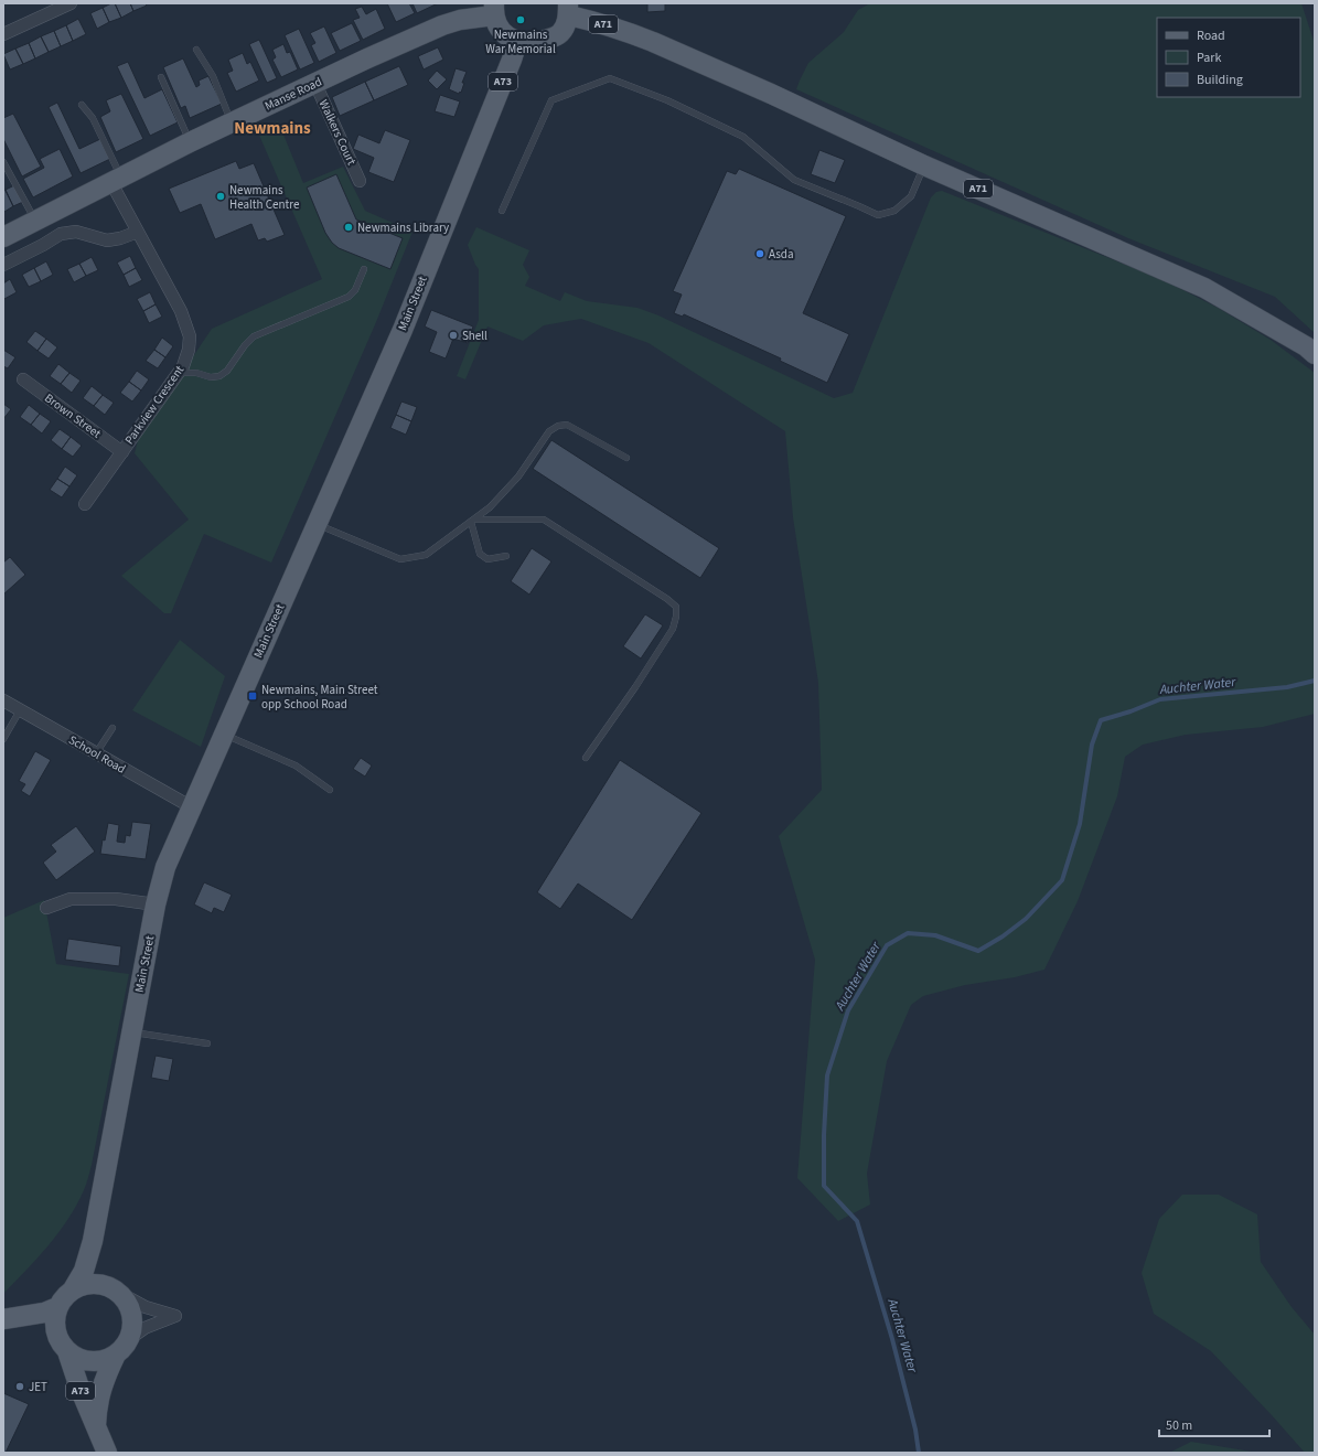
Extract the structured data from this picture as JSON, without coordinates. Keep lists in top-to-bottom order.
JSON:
{
  "streets": {
    "main road": [
      "A71",
      "A73",
      "Manse Road",
      "Main Street"
    ],
    "street": [
      "Walkers Court",
      "Parkview Crescent",
      "Brown Street",
      "School Road"
    ]
  },
  "crossings": [
    ["A73", "Main Street"],
    ["Manse Road", "Walkers Court"],
    ["Manse Road", "Parkview Crescent"],
    ["Main Street", "School Road"],
    ["Parkview Crescent", "Brown Street"]
  ],
  "districts": ["Newmains"],
  "water": ["Auchter Water"],
  "places": {
    "other": [
      "Newmains War Memorial",
      "Newmains Health Centre",
      "Newmains Library",
      "Asda",
      "Shell",
      "JET"
    ],
    "transit": ["Newmains, Main Street opp School Road"]
  },
  "legend": ["Road", "Park", "Building"],
  "scale_bar": "50 m"
}
